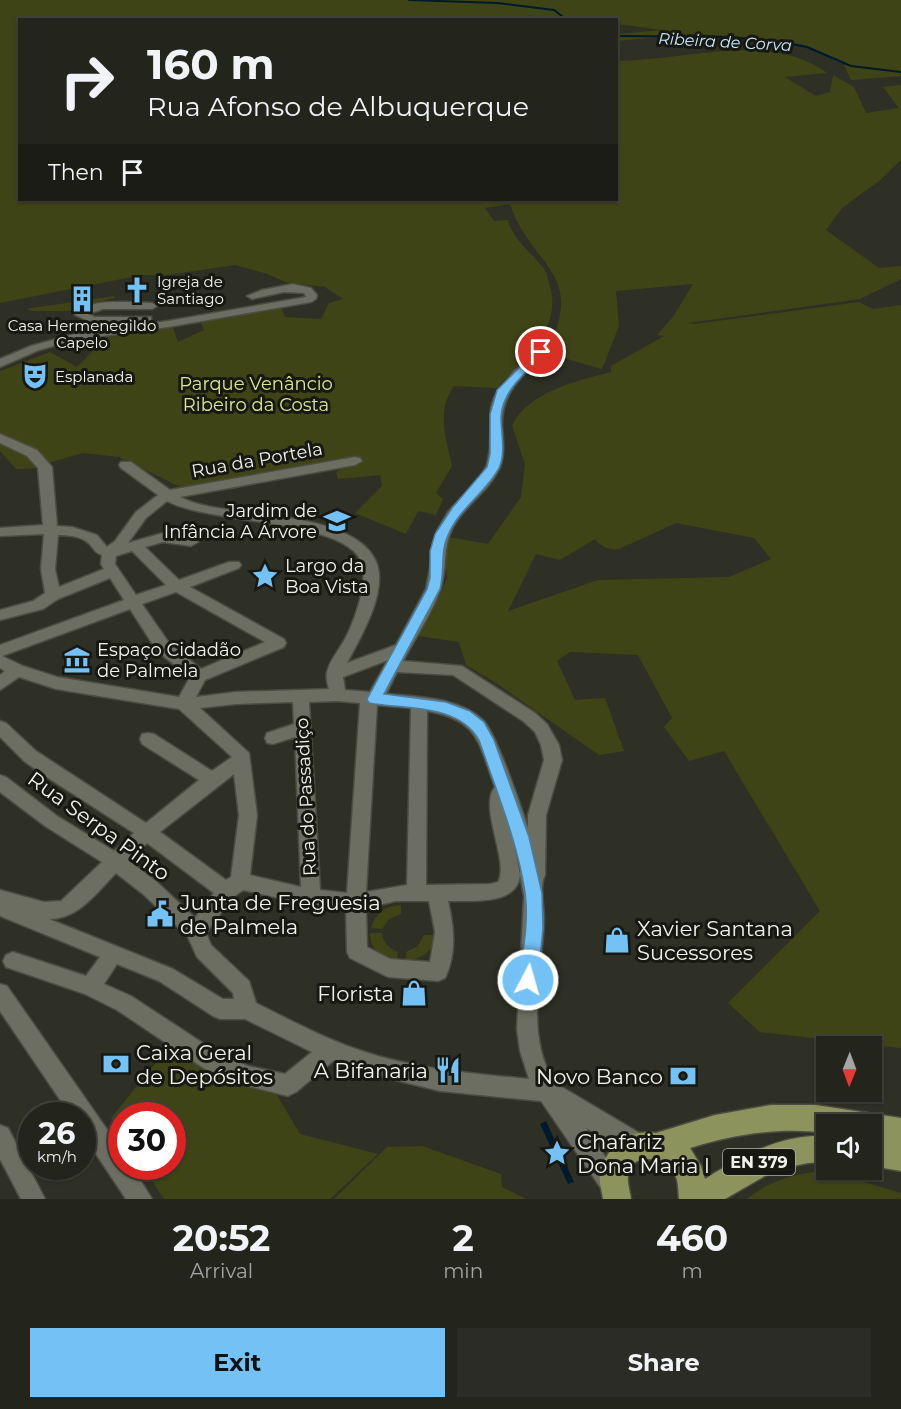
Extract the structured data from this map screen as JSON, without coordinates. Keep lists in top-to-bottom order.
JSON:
{
  "streets": {
    "main road": ["EN 379"],
    "street": ["Rua da Portela", "Rua do Passadiço", "Rua Serpa Pinto"]
  },
  "water": ["Ribeira de Corva"],
  "parks": ["Parque Venâncio Ribeiro da Costa"],
  "places": {
    "church": ["Igreja de Santiago"],
    "building": ["Casa Hermenegildo Capelo"],
    "theatre": ["Esplanada"],
    "school or university": ["Jardim de Infância A Árvore"],
    "place": ["Largo da Boa Vista", "Chafariz Dona Maria I"],
    "museum": ["Espaço Cidadão de Palmela"],
    "public building": ["Junta de Freguesia de Palmela"],
    "shop": ["Xavier Santana Sucessores", "Florista"],
    "bank": ["Caixa Geral de Depósitos", "Novo Banco"],
    "restaurant": ["A Bifanaria"]
  },
  "north": "bottom",
  "page": {
    "turn": ["160 m", "Rua Afonso de Albuquerque"],
    "then": "Then",
    "speed": "26 km/h",
    "limit": "30",
    "eta": [
      "20:52",
      "Arrival",
      "2",
      "min",
      "460",
      "m"
    ],
    "buttons": ["Exit", "Share"]
  }
}
